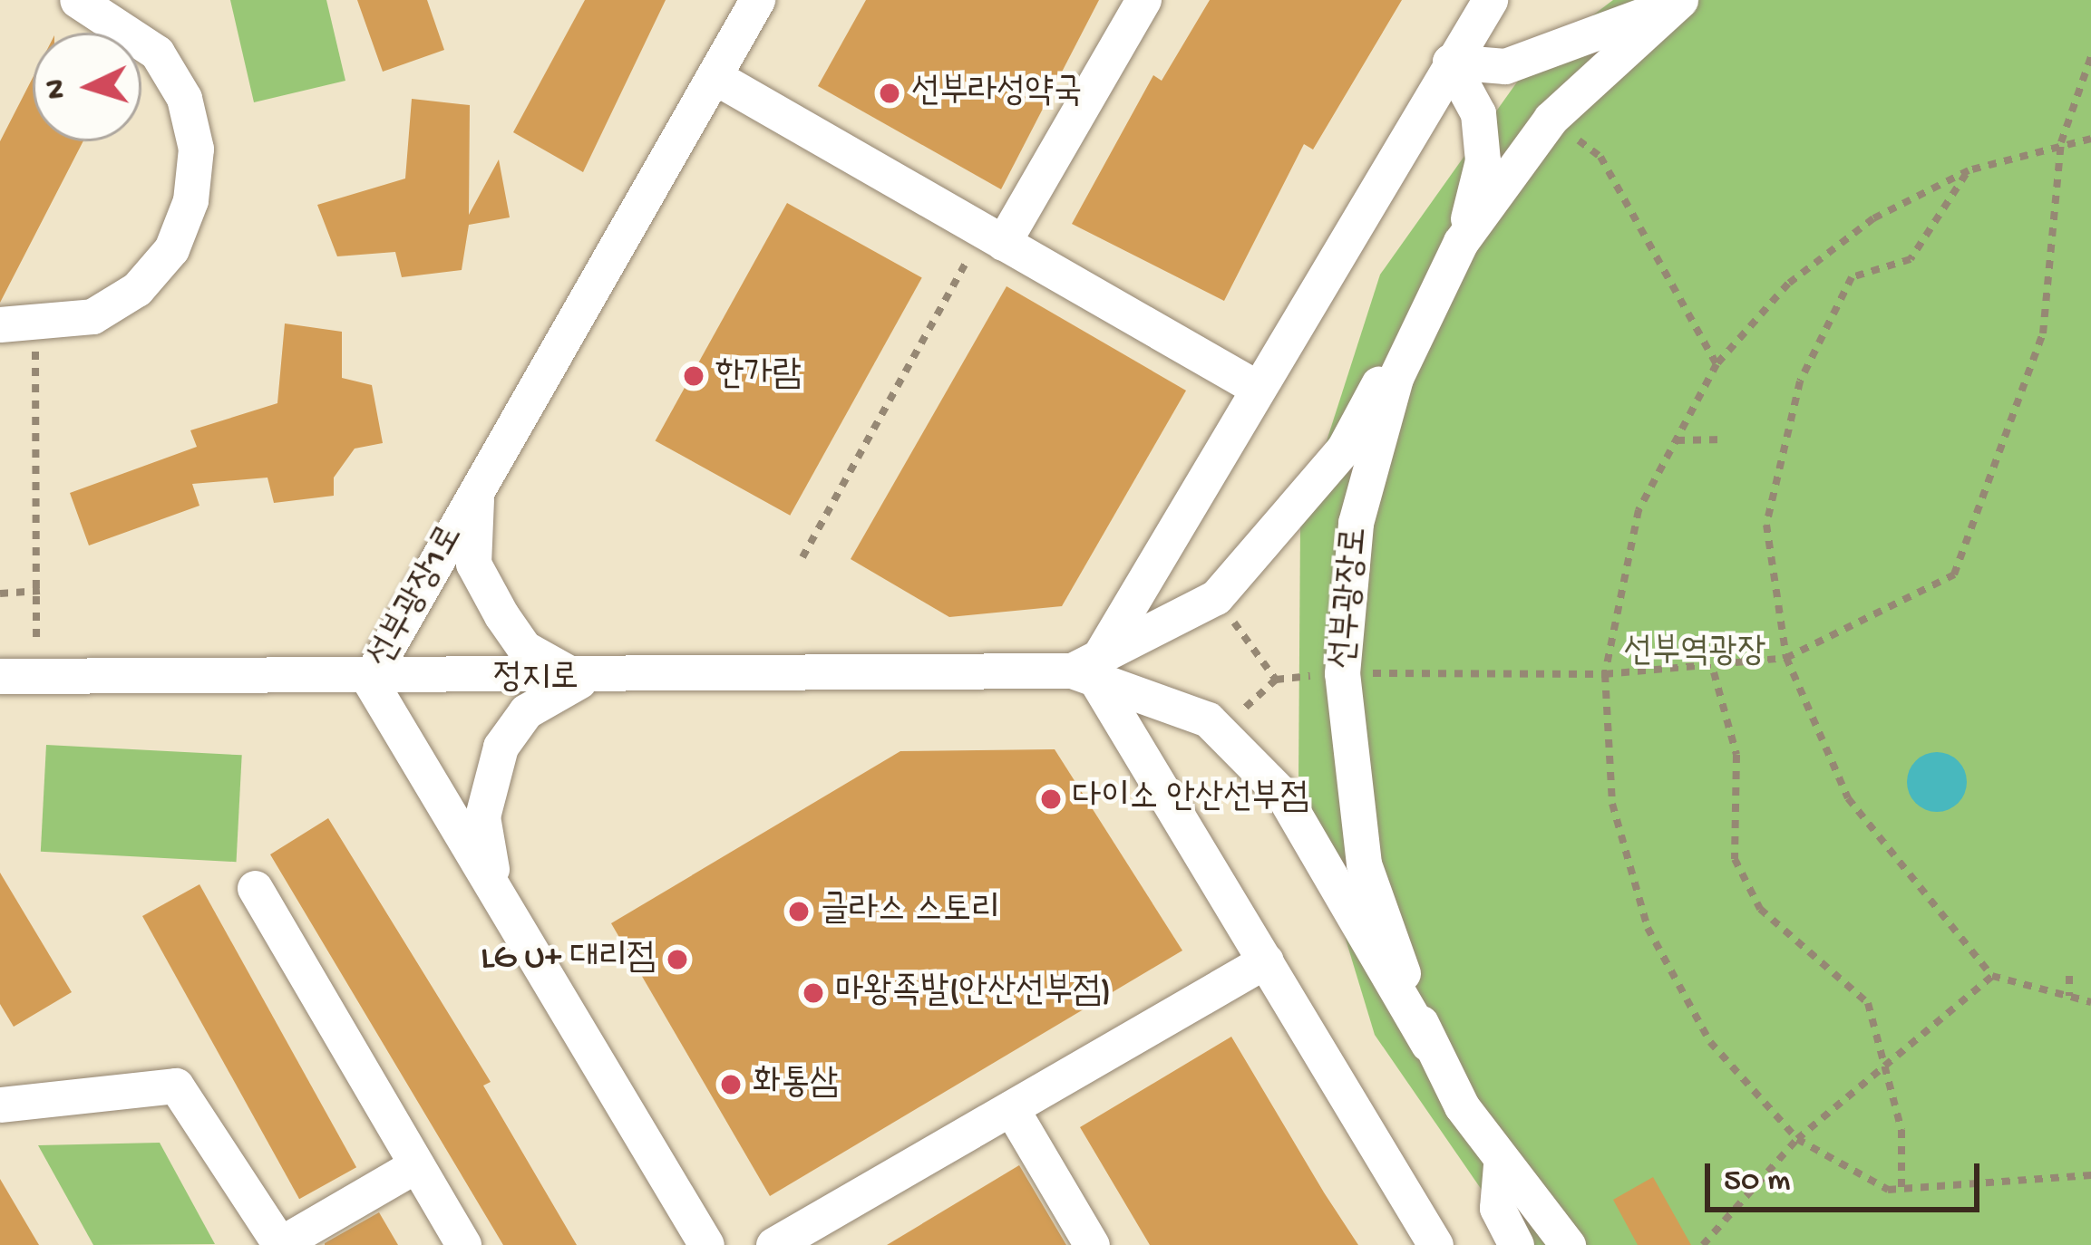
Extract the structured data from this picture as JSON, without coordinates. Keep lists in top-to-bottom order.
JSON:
{
  "streets": {
    "street": ["선부광장1로", "선부광장로", "정지로"]
  },
  "crossings": [
    ["선부광장1로", "정지로"]
  ],
  "parks": ["선부역광장"],
  "places": [
    "선부라성약국",
    "한가람",
    "다이소 안산선부점",
    "글라스 스토리",
    "LG U+ 대리점",
    "마왕족발(안산선부점)",
    "화통삼"
  ],
  "scale_bar": "50 m",
  "north": "left"
}
